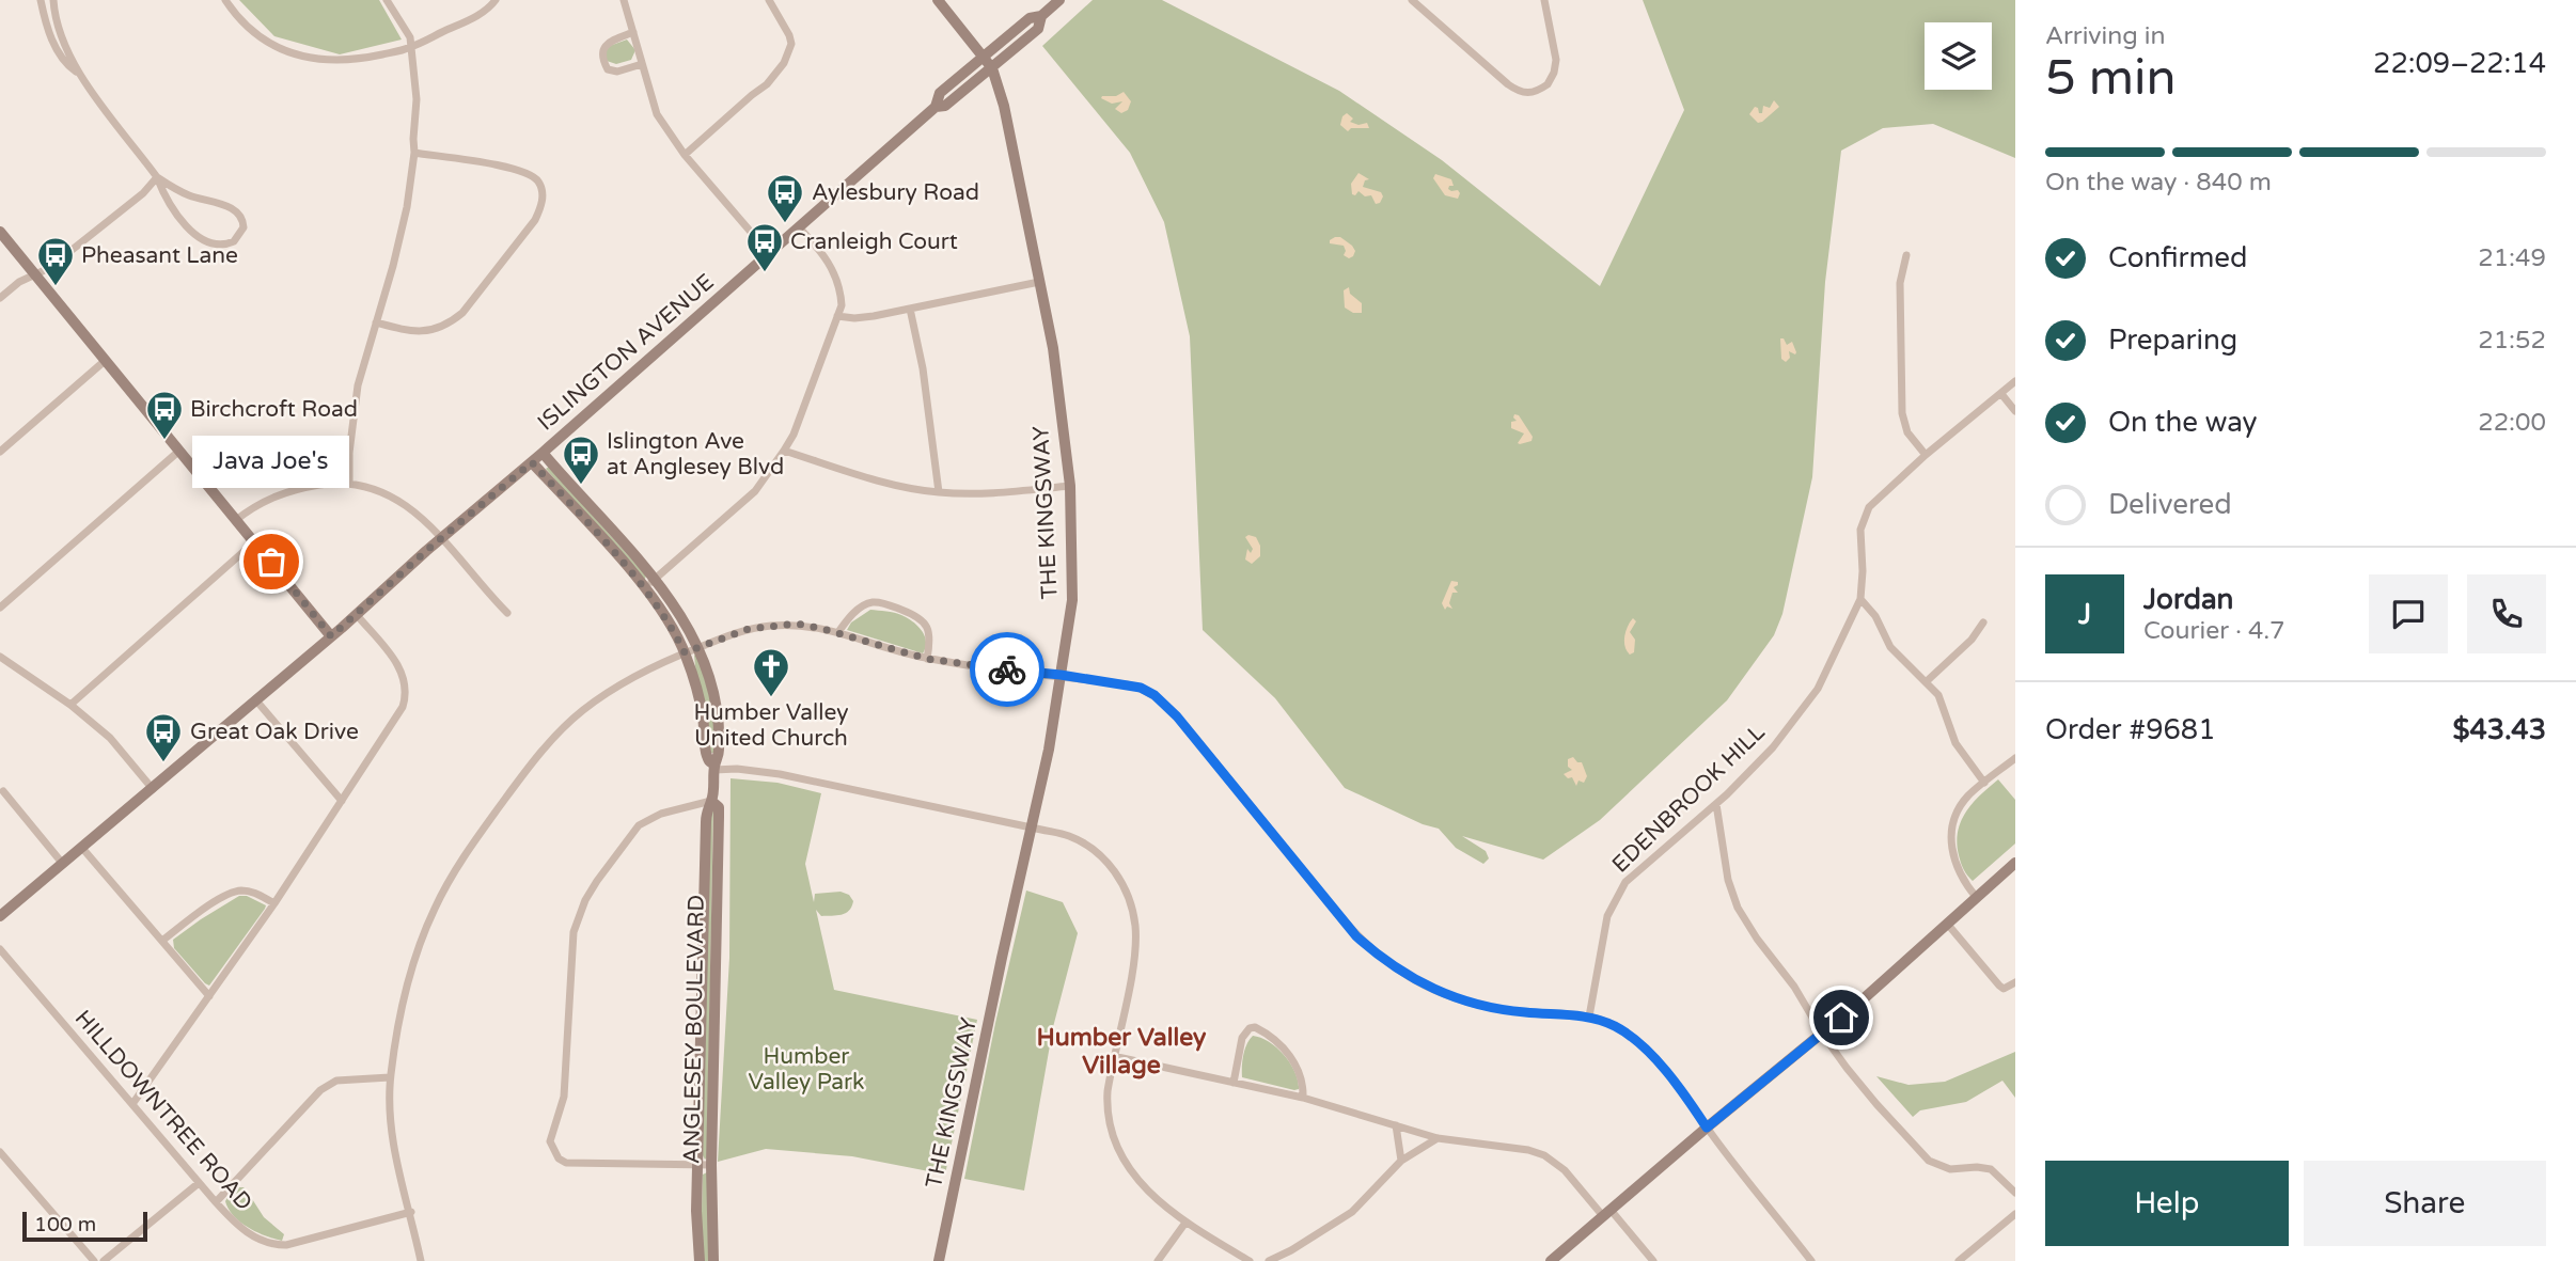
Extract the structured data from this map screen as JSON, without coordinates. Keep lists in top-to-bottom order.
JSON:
{
  "streets": {
    "street": [
      "ISLINGTON AVENUE",
      "THE KINGSWAY",
      "EDENBROOK HILL",
      "ANGLESEY BOULEVARD",
      "HILLDOWNTREE ROAD"
    ]
  },
  "crossings": [
    ["ISLINGTON AVENUE", "THE KINGSWAY"],
    ["ISLINGTON AVENUE", "ANGLESEY BOULEVARD"]
  ],
  "districts": ["Humber Valley Village"],
  "parks": ["Humber Valley Park"],
  "places": {
    "bus stop": [
      "Aylesbury Road",
      "Cranleigh Court",
      "Pheasant Lane",
      "Birchcroft Road",
      "Islington Ave at Anglesey Blvd",
      "Great Oak Drive"
    ],
    "other": ["Java Joe's"],
    "church": ["Humber Valley United Church"]
  },
  "scale_bar": "100 m",
  "page": {
    "heading": ["5 min", "Arriving in", "22:09–22:14"],
    "panel": [
      "Jordan",
      "Courier · 4.7",
      "Order #9681",
      "$43.43"
    ],
    "bar": "On the way · 840 m",
    "list": [
      ["Confirmed", "21:49"],
      ["Preparing", "21:52"],
      ["On the way", "22:00"],
      "Delivered"
    ],
    "bubble": "Java Joe's",
    "round": "J",
    "buttons": ["Help", "Share"],
    "scale": "100 m"
  }
}
